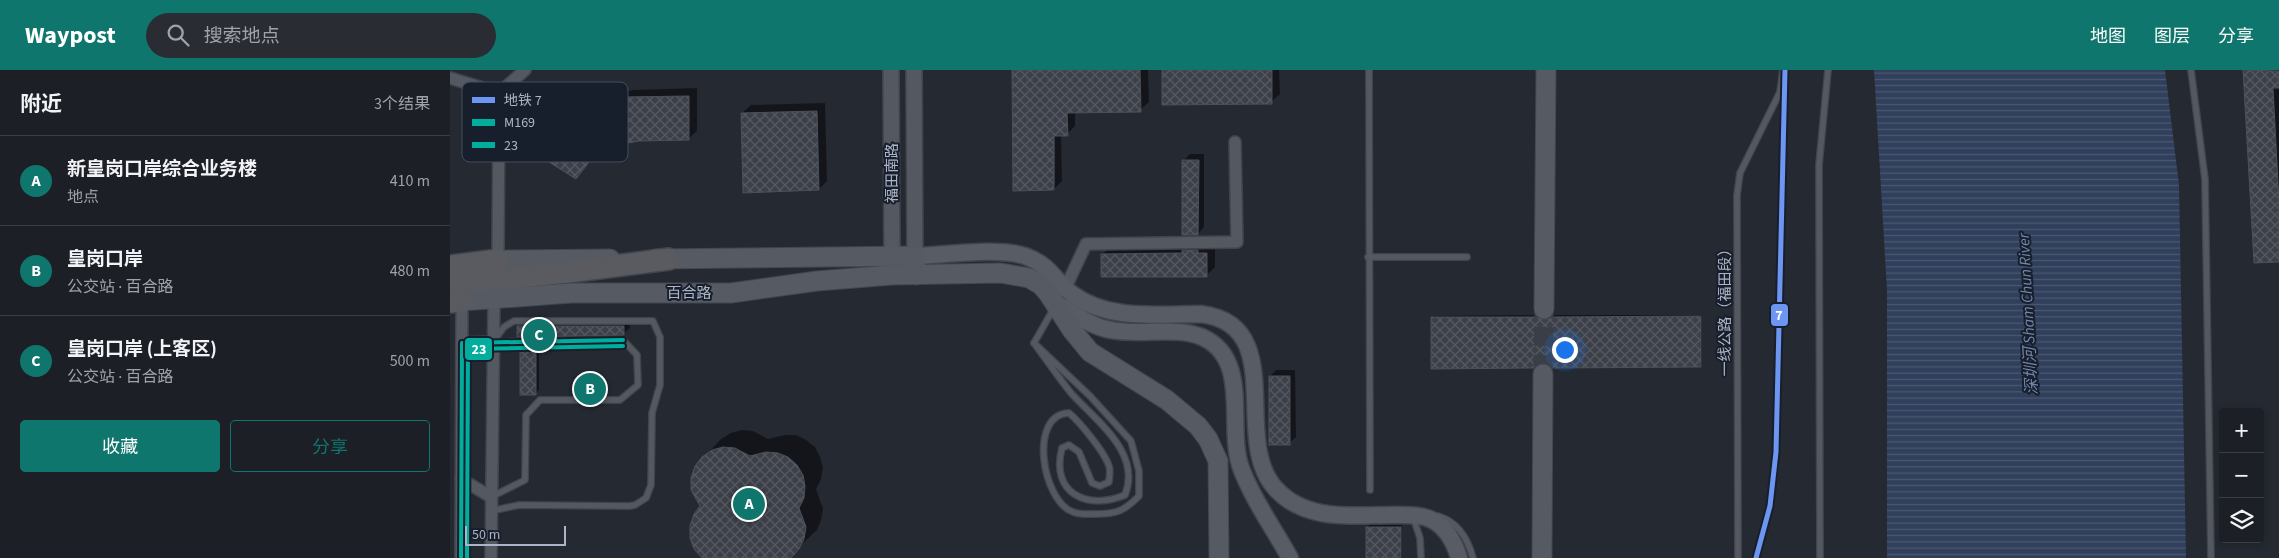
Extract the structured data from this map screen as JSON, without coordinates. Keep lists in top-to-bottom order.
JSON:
{
  "streets": {
    "main road": ["福田南路", "百合路"],
    "lane": ["一线公路（福田段）"]
  },
  "crossings": [
    ["福田南路", "百合路"]
  ],
  "water": ["深圳河 Sham Chun River"],
  "lines": ["metro line 7", "transit line M169", "transit line 23"],
  "legend": ["地铁 7", "M169", "23"],
  "scale_bar": "50 m",
  "page": {
    "header": "Waypost",
    "search": "搜索地点",
    "nav": ["地图", "图层", "分享"],
    "heading": ["附近", "3个结果"],
    "list": [
      {
        "mark": "A",
        "name": "新皇岗口岸综合业务楼",
        "note": "地点",
        "value": "410 m"
      },
      {
        "mark": "B",
        "name": "皇岗口岸",
        "note": "公交站 · 百合路",
        "value": "480 m"
      },
      {
        "mark": "C",
        "name": "皇岗口岸 (上客区)",
        "note": "公交站 · 百合路",
        "value": "500 m"
      }
    ],
    "pins": ["C", "B", "A"],
    "buttons": ["收藏", "分享"],
    "map_buttons": ["+", "−"],
    "scale": "50 m"
  }
}
